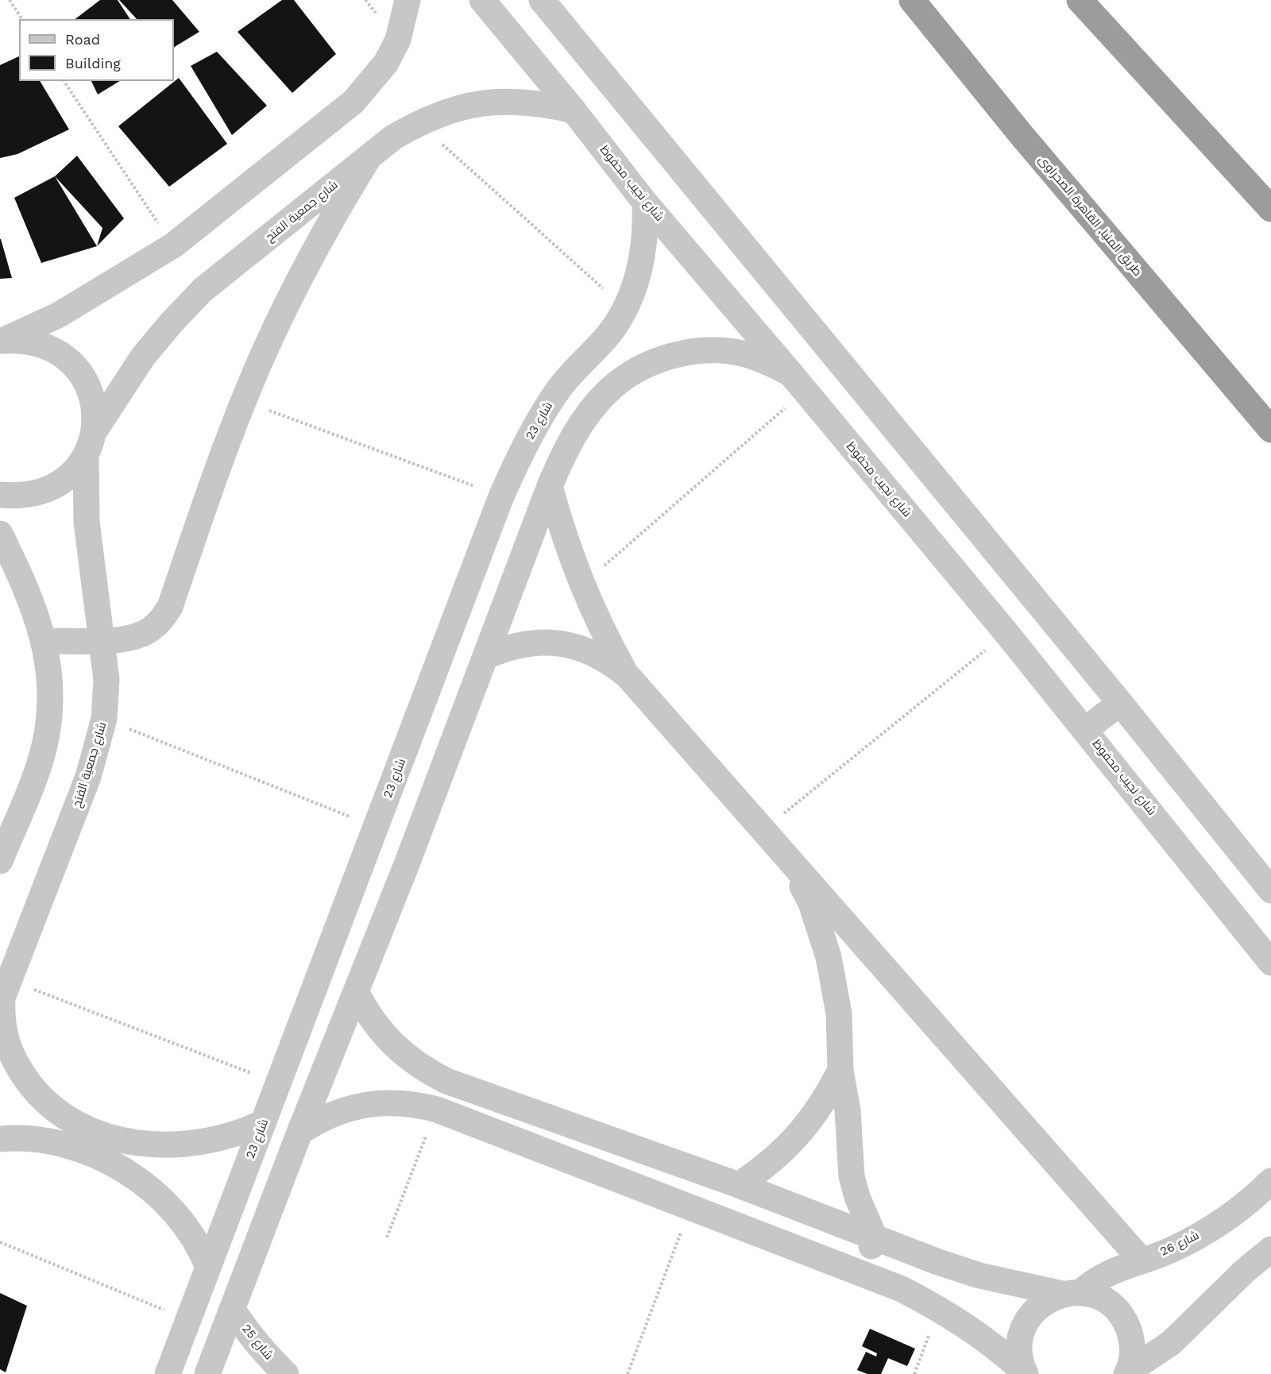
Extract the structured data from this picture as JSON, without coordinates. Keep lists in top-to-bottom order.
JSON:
{
  "streets": {
    "highway": ["طريق المنيا, القاهرة الصحراوى"],
    "street": [
      "شارع نجيب محفوظ",
      "شارع جمعية الفتح",
      "شارع 23",
      "شارع 26",
      "شارع 25"
    ]
  },
  "crossings": [
    ["شارع نجيب محفوظ", "شارع جمعية الفتح"],
    ["شارع نجيب محفوظ", "شارع 23"]
  ],
  "legend": ["Road", "Building"]
}
